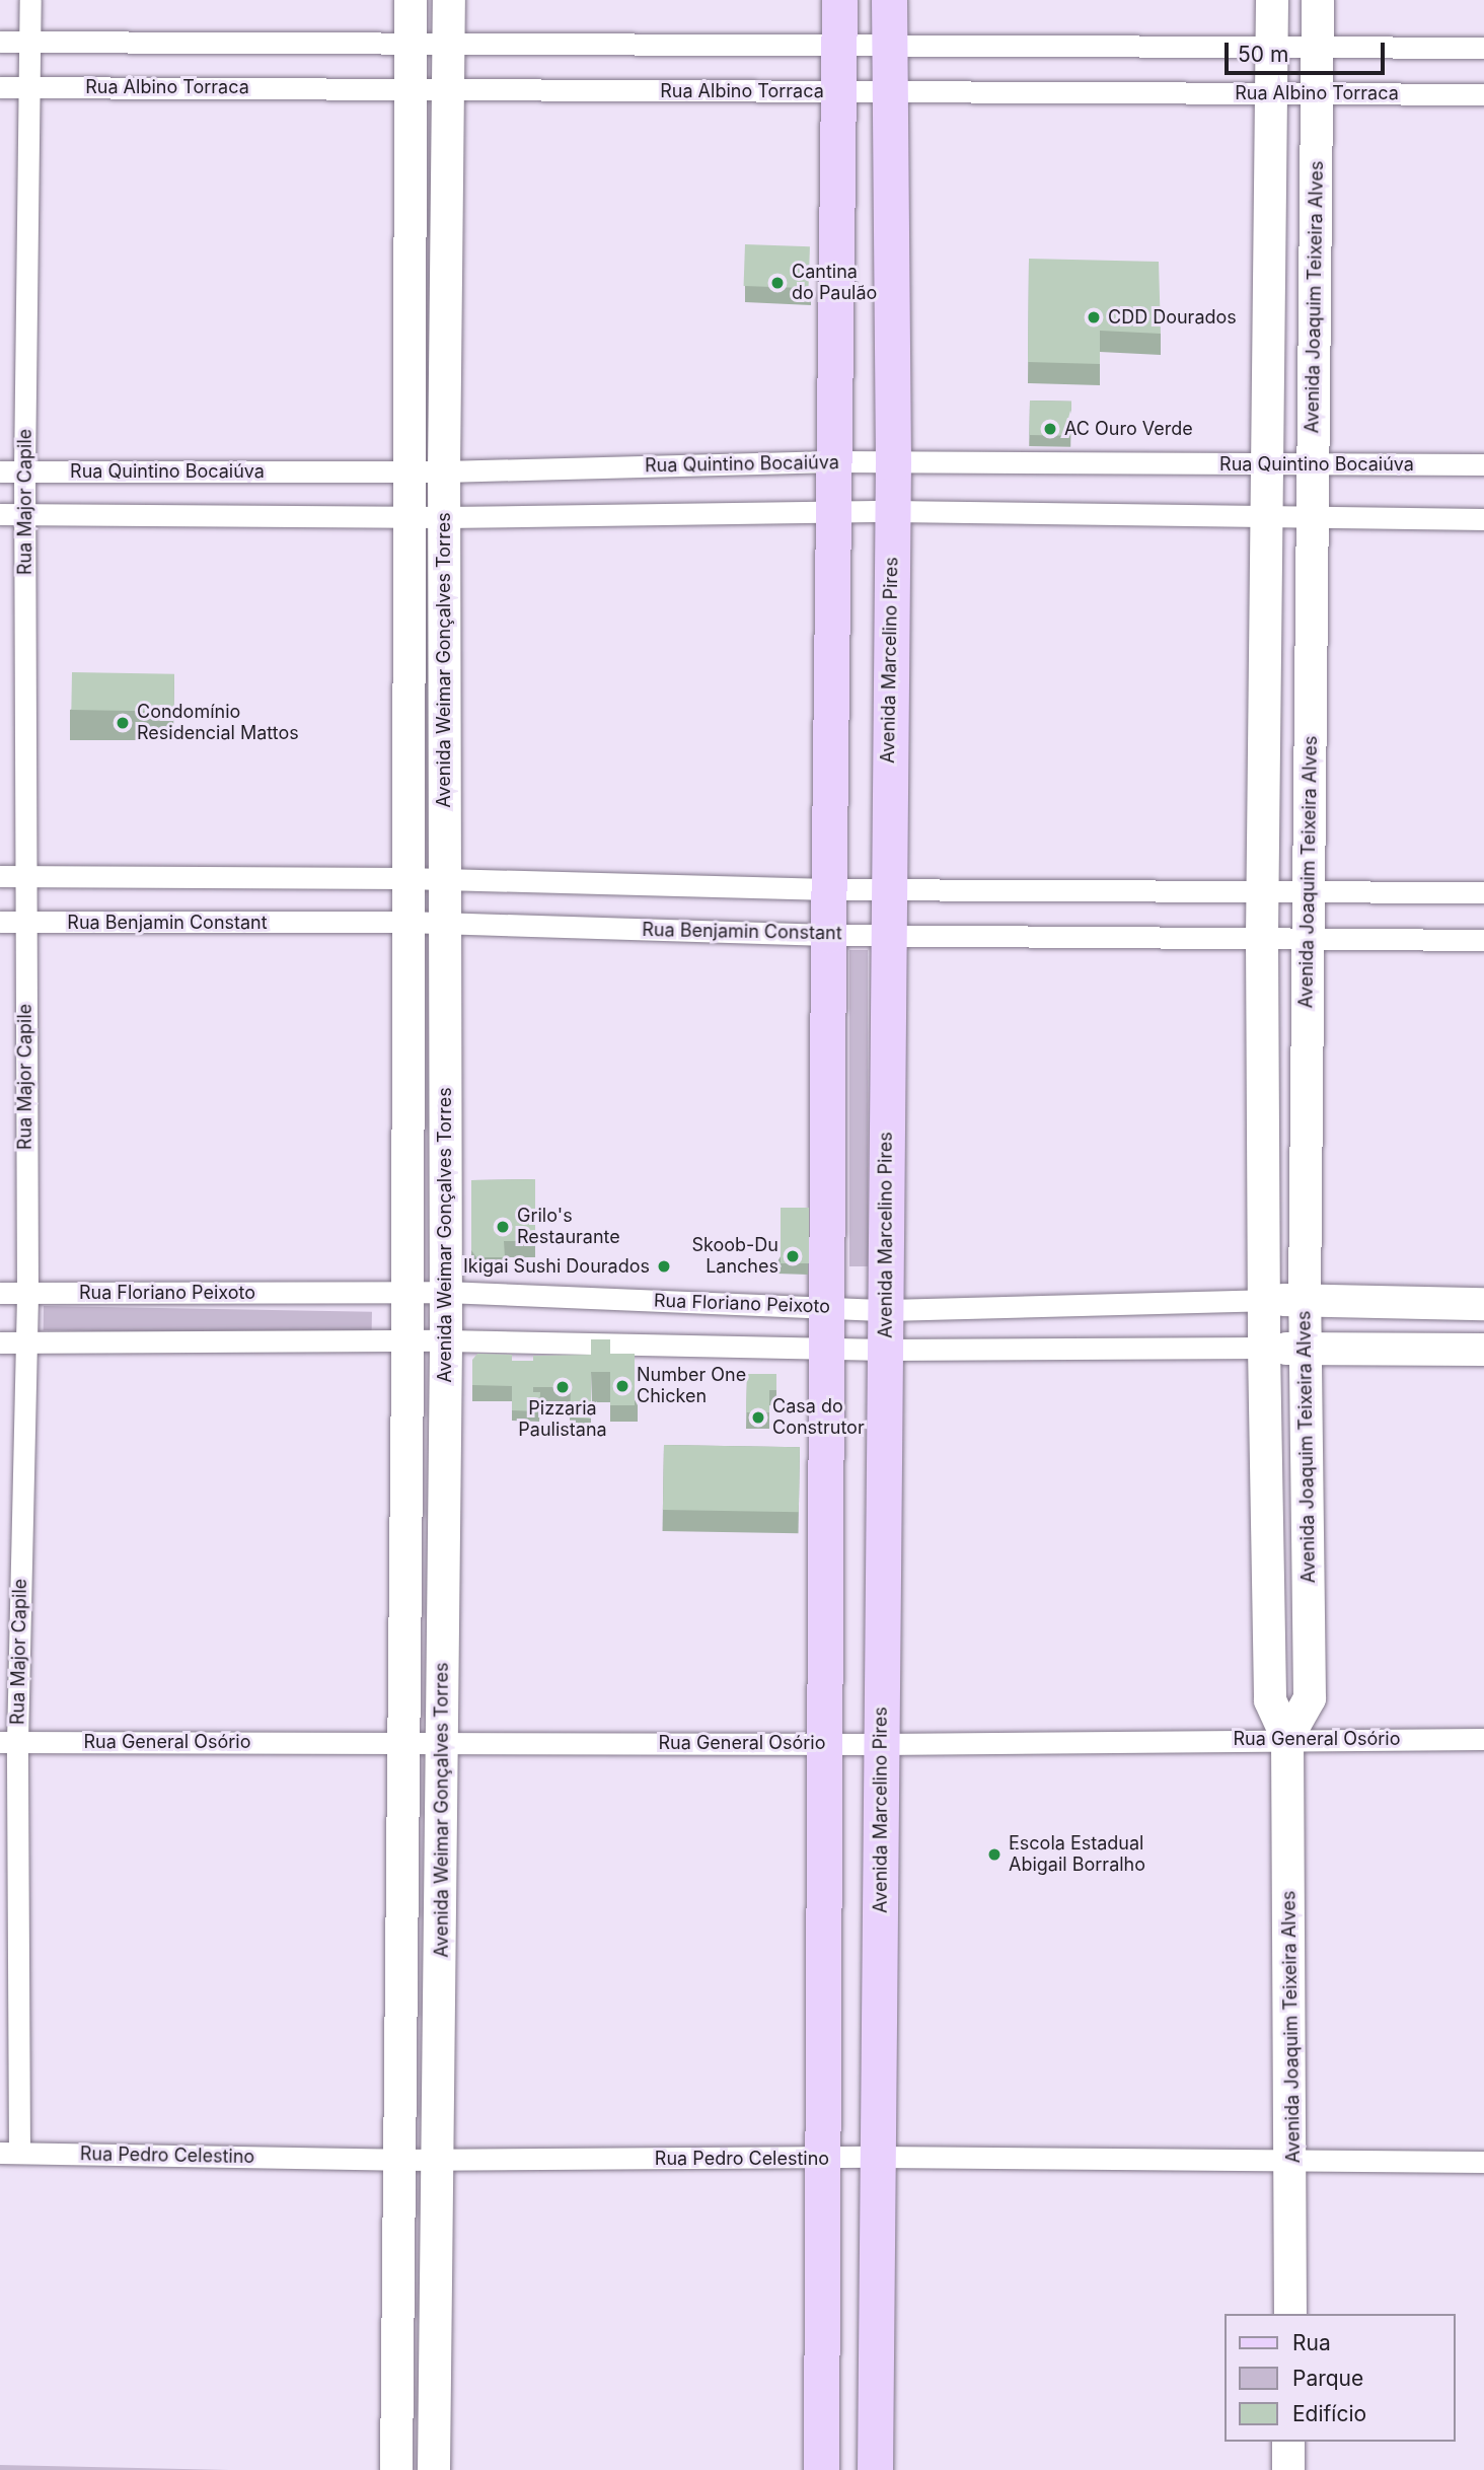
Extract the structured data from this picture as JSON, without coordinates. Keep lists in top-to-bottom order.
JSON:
{
  "streets": {
    "main road": [
      "Avenida Joaquim Teixeira Alves",
      "Avenida Weimar Gonçalves Torres",
      "Avenida Marcelino Pires",
      "Rua Floriano Peixoto"
    ],
    "street": [
      "Rua Albino Torraca",
      "Rua Quintino Bocaiúva",
      "Rua Major Capile",
      "Rua Benjamin Constant",
      "Rua General Osório",
      "Rua Pedro Celestino"
    ]
  },
  "crossings": [
    ["Rua Albino Torraca", "Avenida Joaquim Teixeira Alves"],
    ["Rua Albino Torraca", "Rua Major Capile"],
    ["Rua Albino Torraca", "Avenida Weimar Gonçalves Torres"],
    ["Rua Albino Torraca", "Avenida Marcelino Pires"],
    ["Avenida Joaquim Teixeira Alves", "Rua Quintino Bocaiúva"],
    ["Avenida Joaquim Teixeira Alves", "Rua Benjamin Constant"],
    ["Avenida Joaquim Teixeira Alves", "Rua Floriano Peixoto"],
    ["Avenida Joaquim Teixeira Alves", "Rua General Osório"],
    ["Avenida Joaquim Teixeira Alves", "Rua Pedro Celestino"],
    ["Rua Quintino Bocaiúva", "Rua Major Capile"],
    ["Rua Quintino Bocaiúva", "Avenida Weimar Gonçalves Torres"],
    ["Rua Quintino Bocaiúva", "Avenida Marcelino Pires"],
    ["Rua Major Capile", "Rua Benjamin Constant"],
    ["Rua Major Capile", "Rua Floriano Peixoto"],
    ["Rua Major Capile", "Rua General Osório"],
    ["Rua Major Capile", "Rua Pedro Celestino"],
    ["Avenida Weimar Gonçalves Torres", "Rua Benjamin Constant"],
    ["Avenida Weimar Gonçalves Torres", "Rua Floriano Peixoto"],
    ["Avenida Weimar Gonçalves Torres", "Rua General Osório"],
    ["Avenida Weimar Gonçalves Torres", "Rua Pedro Celestino"],
    ["Avenida Marcelino Pires", "Rua Benjamin Constant"],
    ["Avenida Marcelino Pires", "Rua Floriano Peixoto"],
    ["Avenida Marcelino Pires", "Rua General Osório"],
    ["Avenida Marcelino Pires", "Rua Pedro Celestino"]
  ],
  "places": [
    "Cantina do Paulão",
    "CDD Dourados",
    "AC Ouro Verde",
    "Condomínio Residencial Mattos",
    "Grilo's Restaurante",
    "Skoob-Du Lanches",
    "Ikigai Sushi Dourados",
    "Number One Chicken",
    "Pizzaria Paulistana",
    "Casa do Construtor",
    "Escola Estadual Abigail Borralho"
  ],
  "legend": ["Rua", "Parque", "Edifício"],
  "scale_bar": "50 m"
}
